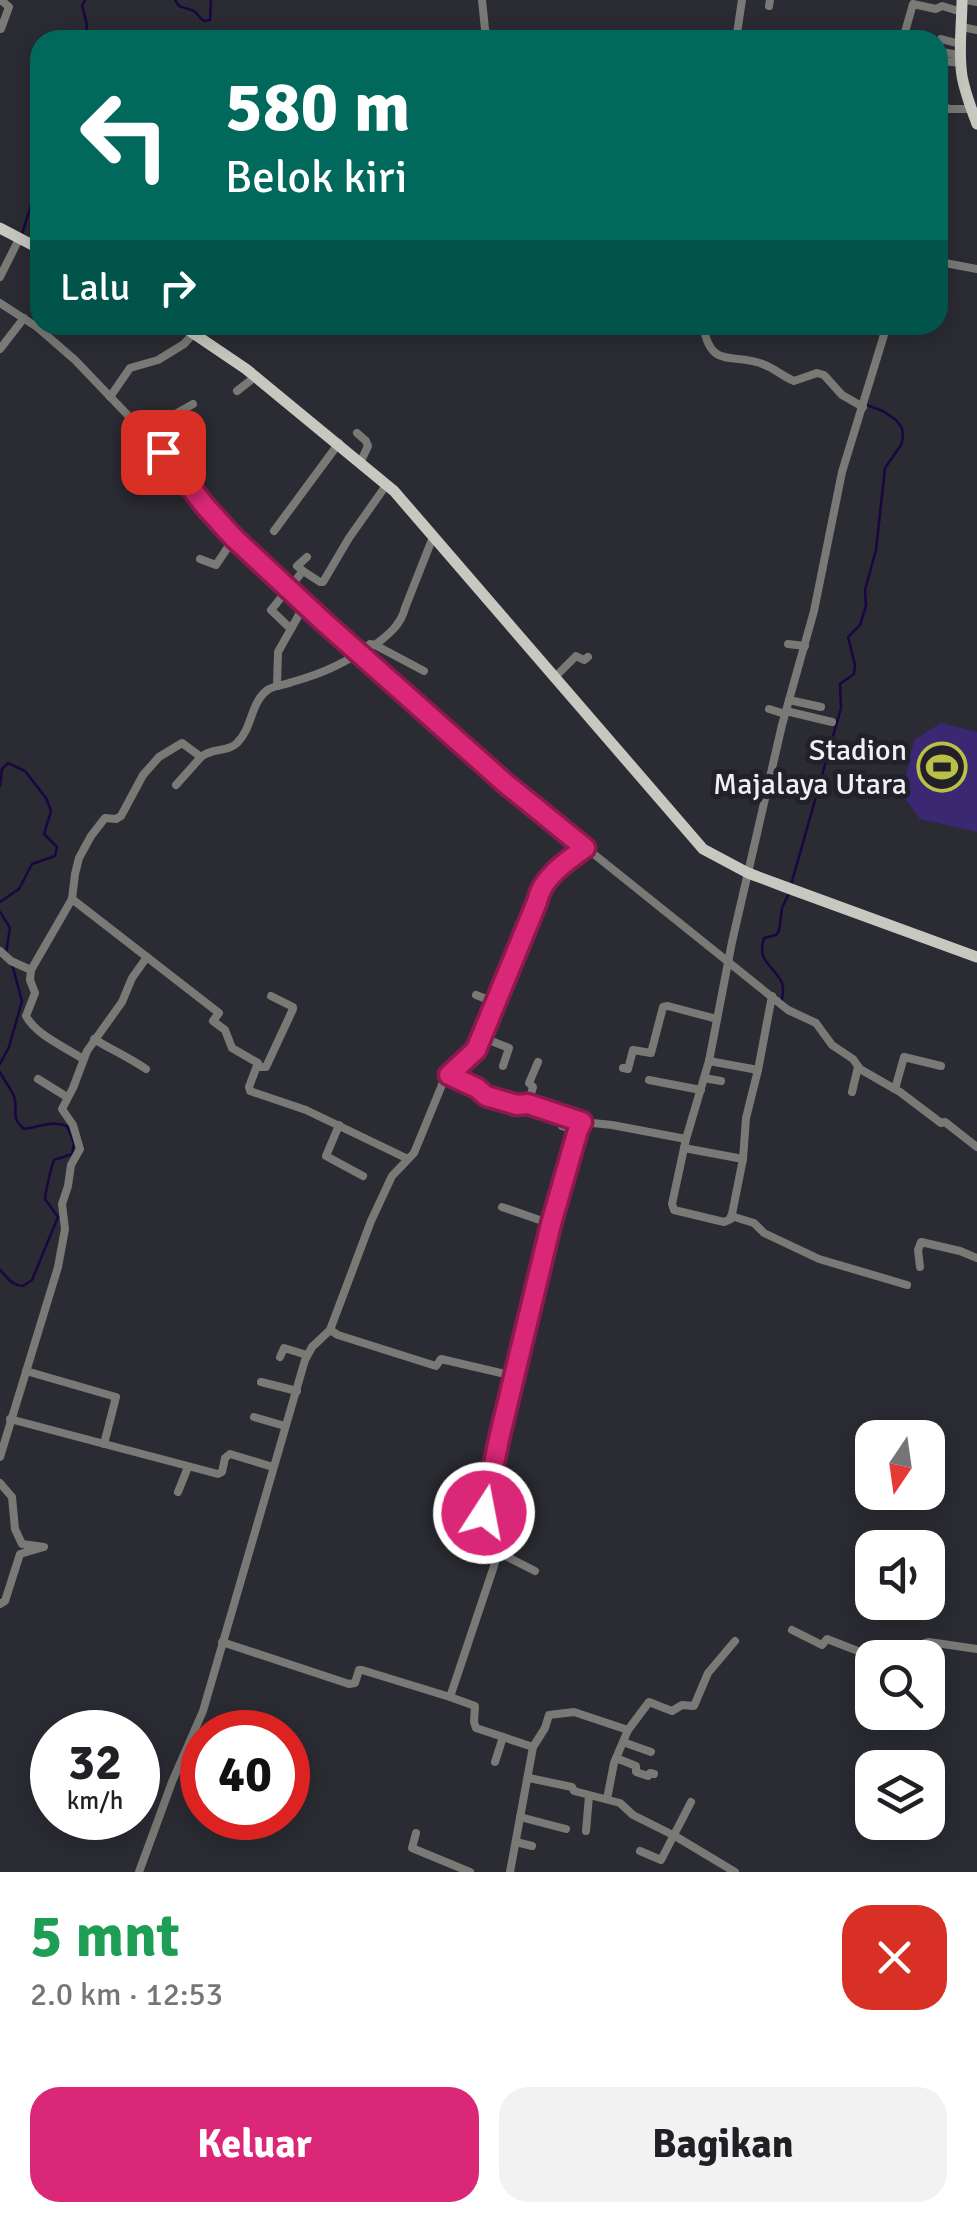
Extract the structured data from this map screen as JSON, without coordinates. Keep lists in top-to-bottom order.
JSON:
{
  "places": {
    "sports": ["Stadion Majalaya Utara"]
  },
  "north": "bottom",
  "page": {
    "turn": ["580 m", "Belok kiri"],
    "then": "Lalu",
    "speed": "32 km/h",
    "limit": "40",
    "heading": ["5 mnt", "2.0 km · 12:53"],
    "buttons": ["Keluar", "Bagikan"]
  }
}
